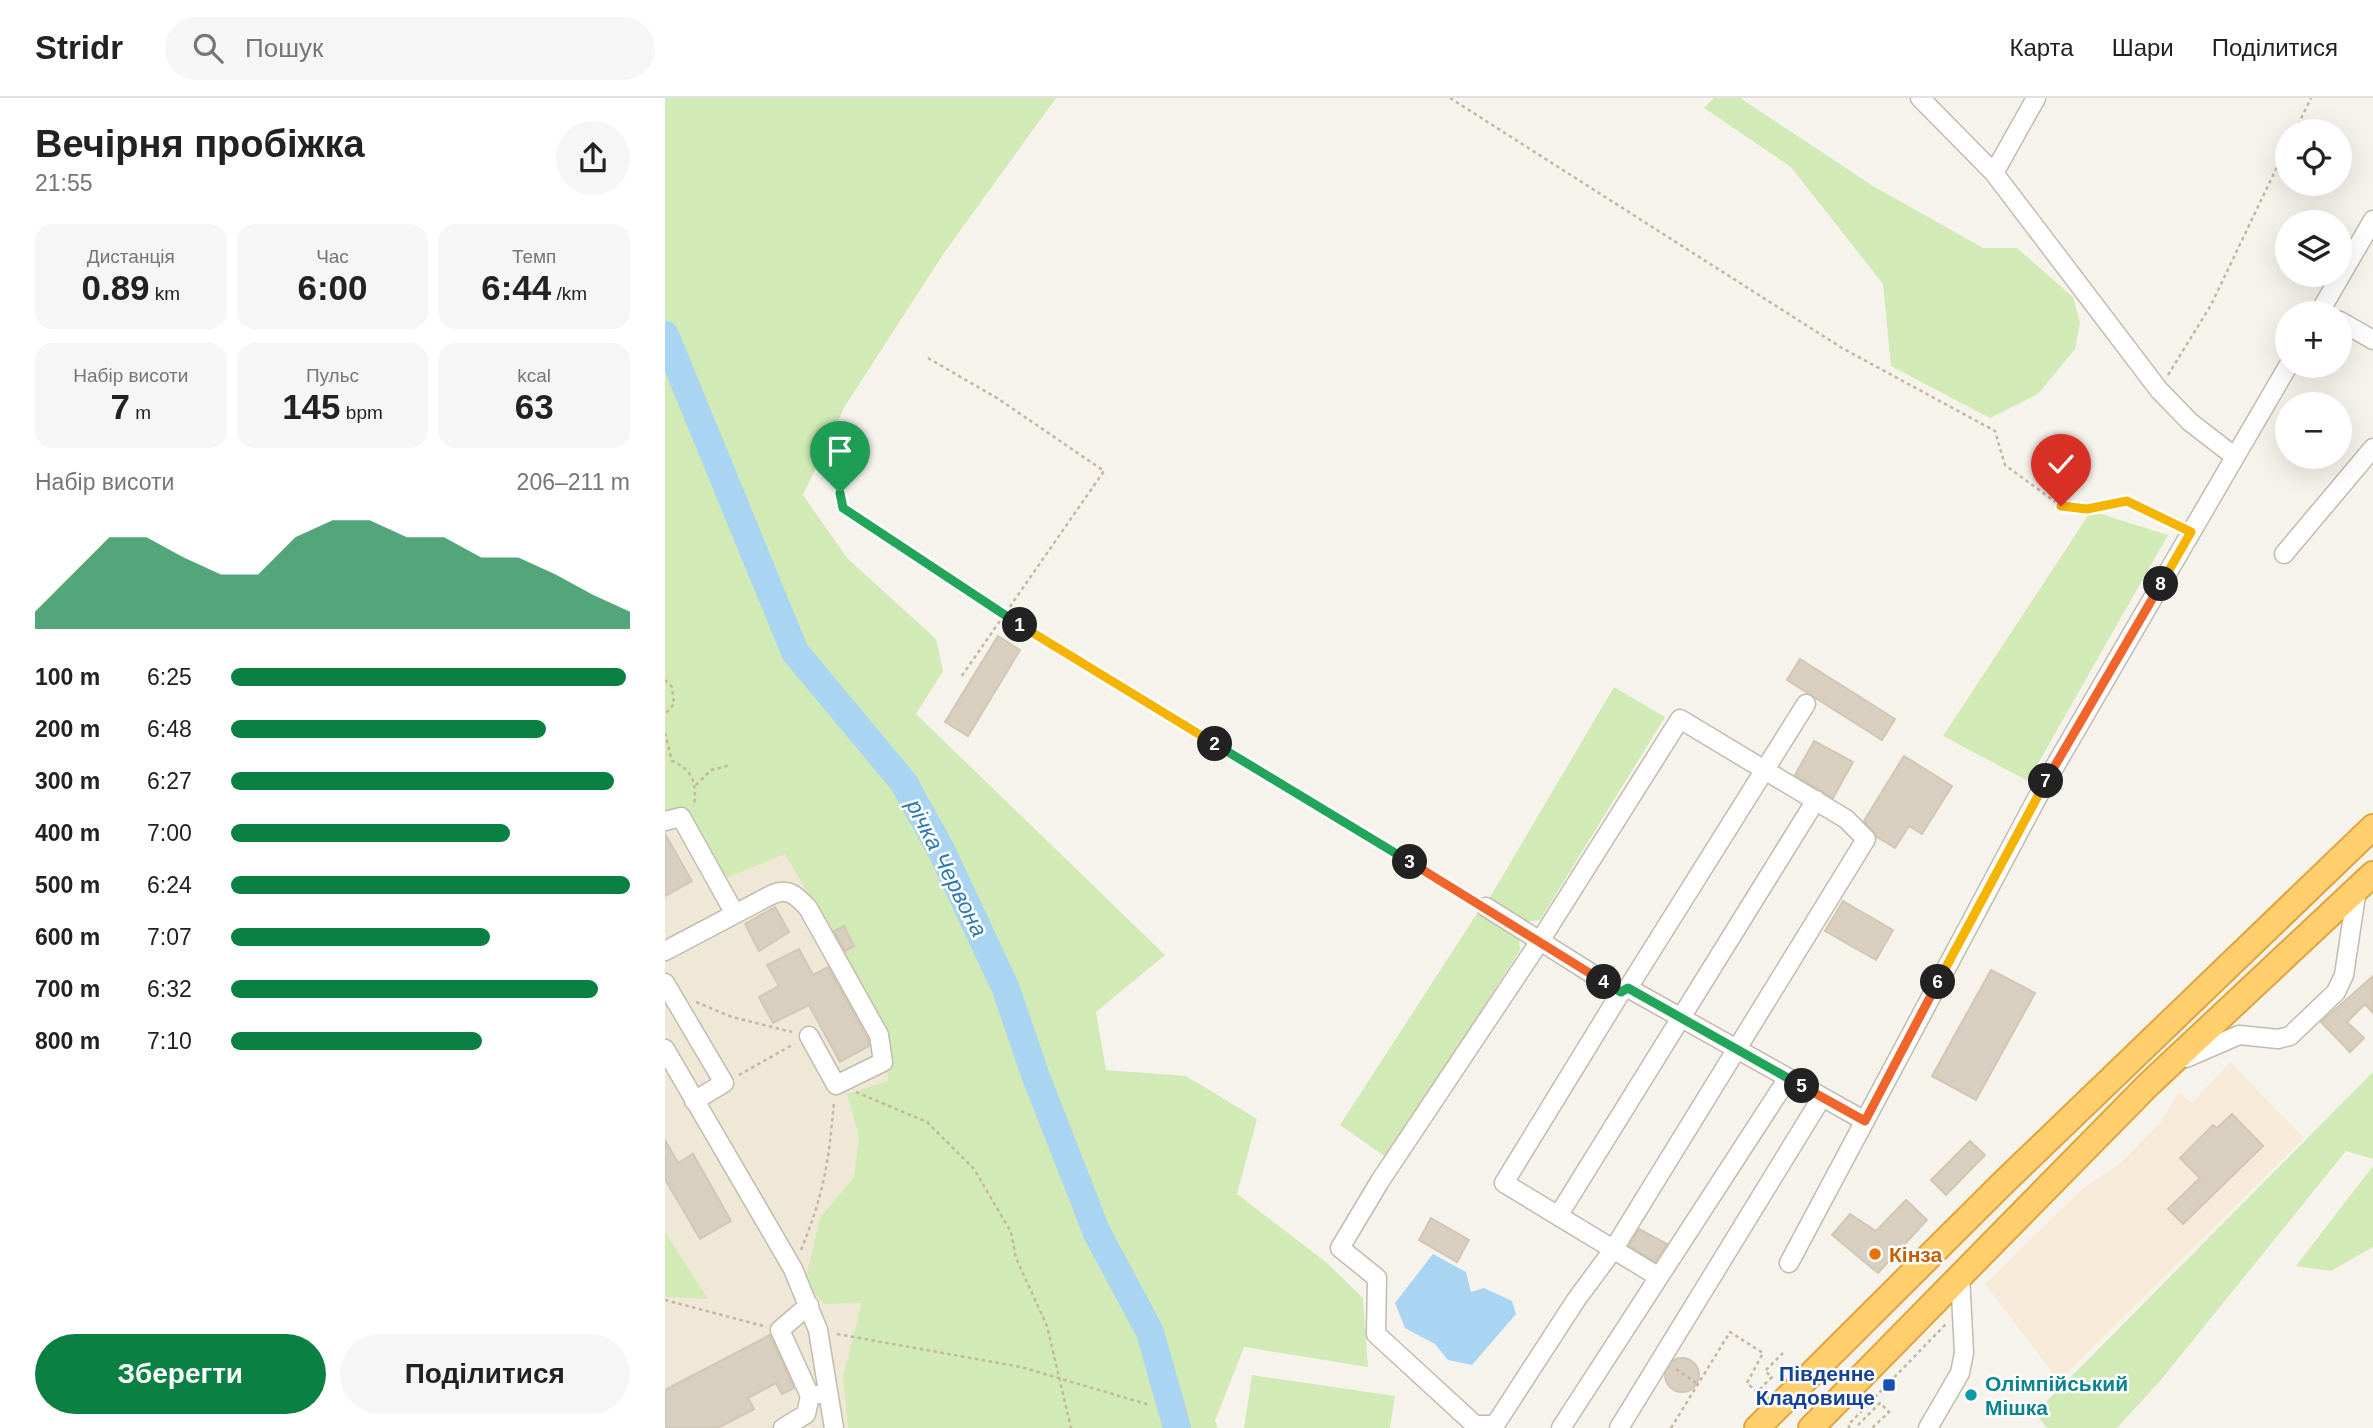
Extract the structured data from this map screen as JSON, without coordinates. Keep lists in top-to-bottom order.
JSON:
{
  "water": ["річка Червона"],
  "places": {
    "other": ["Кінза", "Олімпійський Мішка"],
    "transit": ["Південне Кладовище"]
  },
  "page": {
    "header": "Stridr",
    "search": "Пошук",
    "nav": ["Карта", "Шари", "Поділитися"],
    "heading": ["Вечірня пробіжка", "21:55"],
    "map_buttons": ["+", "−"],
    "stats": [
      ["Дистанція", "0.89 km"],
      ["Час", "6:00"],
      ["Темп", "6:44 /km"],
      ["Набір висоти", "7 m"],
      ["Пульс", "145 bpm"],
      ["kcal", "63"]
    ],
    "chart": ["Набір висоти", "206–211 m"],
    "pins": [
      "8",
      "1",
      "2",
      "7",
      "3",
      "4",
      "6",
      "5"
    ],
    "list": [
      {
        "name": "100 m",
        "note": "6:25"
      },
      {
        "name": "200 m",
        "note": "6:48"
      },
      {
        "name": "300 m",
        "note": "6:27"
      },
      {
        "name": "400 m",
        "note": "7:00"
      },
      {
        "name": "500 m",
        "note": "6:24"
      },
      {
        "name": "600 m",
        "note": "7:07"
      },
      {
        "name": "700 m",
        "note": "6:32"
      },
      {
        "name": "800 m",
        "note": "7:10"
      }
    ],
    "buttons": ["Зберегти", "Поділитися"]
  }
}
